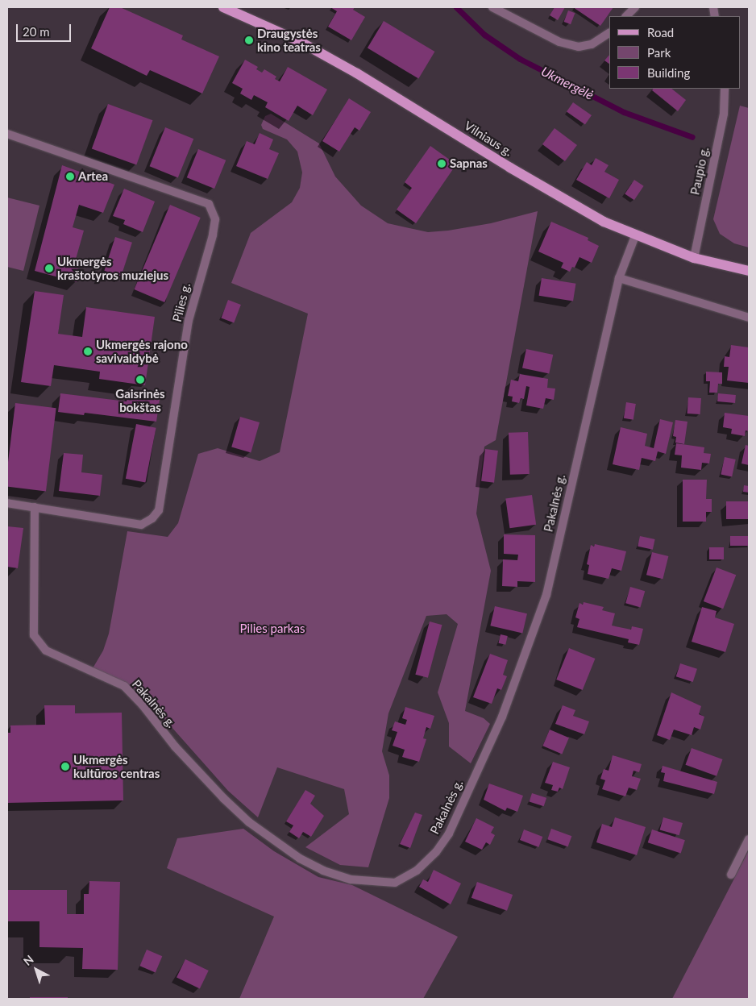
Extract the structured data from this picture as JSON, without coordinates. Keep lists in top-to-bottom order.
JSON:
{
  "streets": {
    "main road": ["Vilniaus g."],
    "street": ["Paupio g.", "Pilies g.", "Pakalnės g."]
  },
  "crossings": [
    ["Vilniaus g.", "Paupio g."],
    ["Vilniaus g.", "Pakalnės g."],
    ["Pilies g.", "Pakalnės g."]
  ],
  "water": ["Ukmergėlė"],
  "parks": ["Pilies parkas"],
  "places": [
    "Draugystės kino teatras",
    "Sapnas",
    "Artea",
    "Ukmergės kraštotyros muziejus",
    "Ukmergės rajono savivaldybė",
    "Gaisrinės bokštas",
    "Ukmergės kultūros centras"
  ],
  "legend": ["Road", "Park", "Building"],
  "scale_bar": "20 m",
  "north": "top left"
}
